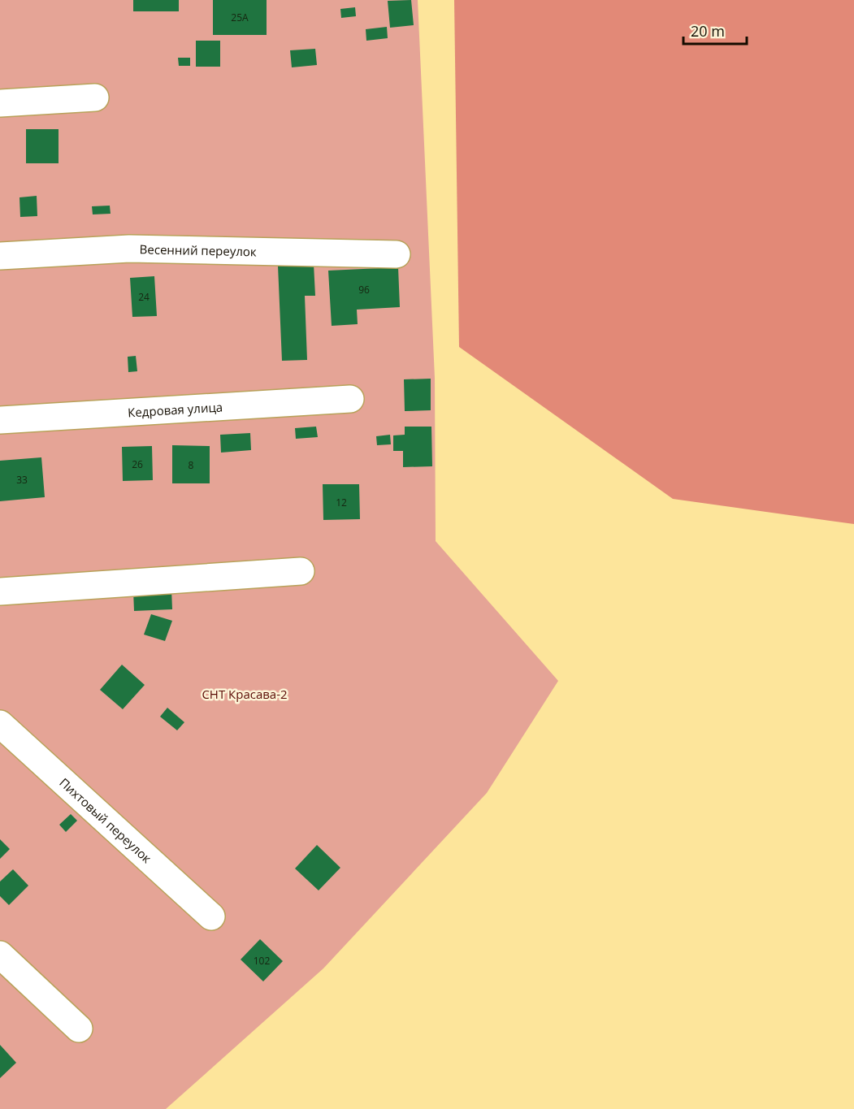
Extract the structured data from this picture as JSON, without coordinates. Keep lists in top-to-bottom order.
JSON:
{
  "streets": {
    "street": ["Весенний переулок", "Кедровая улица", "Пихтовый переулок"]
  },
  "parks": ["СНТ Красава-2"],
  "house_numbers": [
    "25А",
    "96",
    "24",
    "26",
    "8",
    "33",
    "12",
    "102"
  ],
  "scale_bar": "20 m"
}
